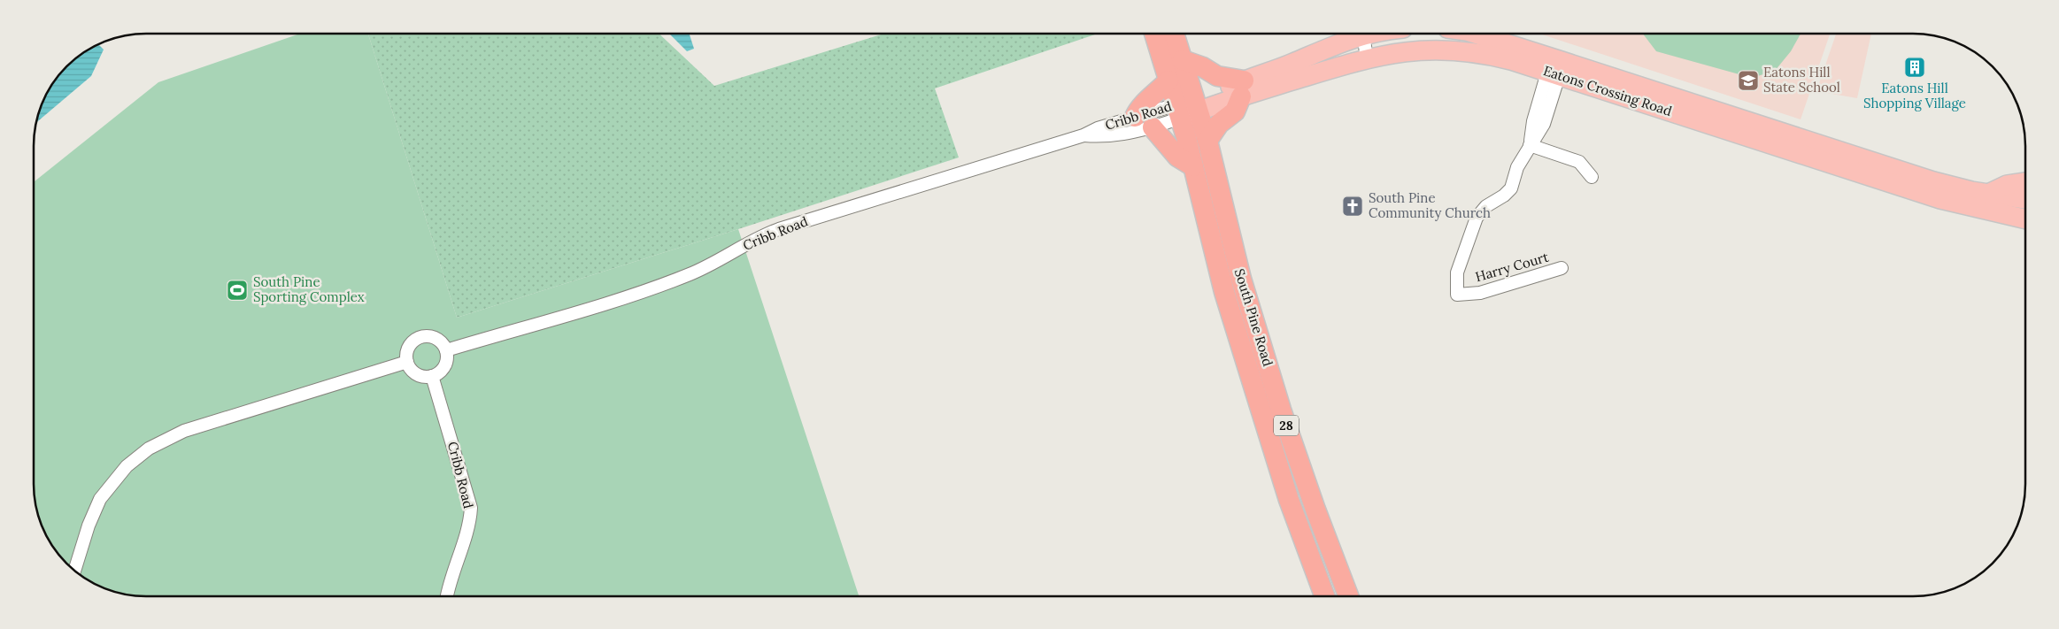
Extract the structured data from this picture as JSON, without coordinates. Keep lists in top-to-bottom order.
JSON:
{
  "streets": {
    "highway": ["South Pine Road", "28"],
    "main road": ["Eatons Crossing Road"],
    "street": ["Cribb Road", "Harry Court"]
  },
  "crossings": [
    ["Eatons Crossing Road", "Cribb Road"],
    ["Eatons Crossing Road", "Harry Court"],
    ["Eatons Crossing Road", "South Pine Road"],
    ["Cribb Road", "South Pine Road"]
  ],
  "places": {
    "building": ["Eatons Hill Shopping Village"],
    "school or university": ["Eatons Hill State School"],
    "church": ["South Pine Community Church"],
    "sports": ["South Pine Sporting Complex"]
  }
}
